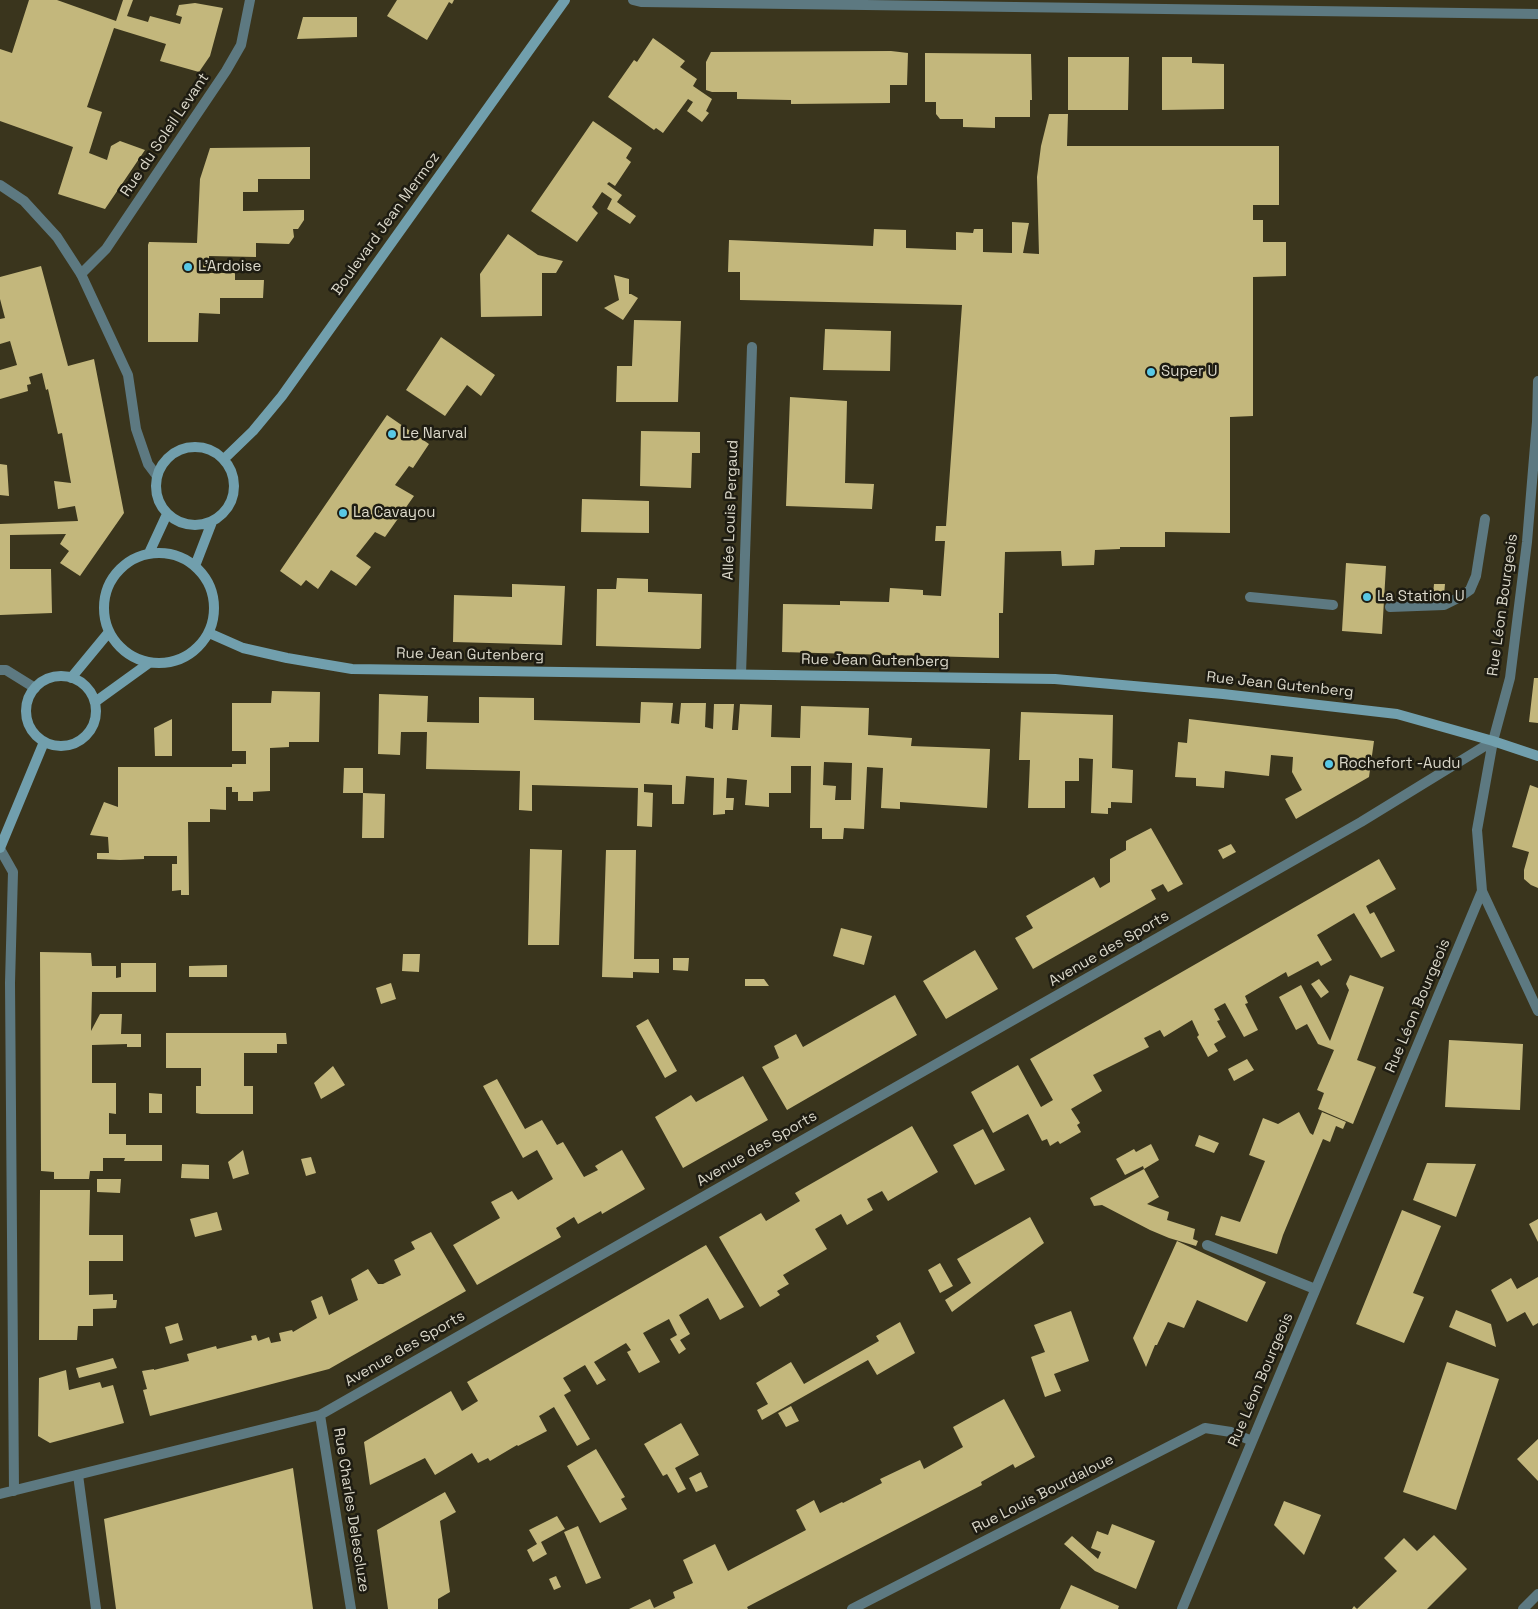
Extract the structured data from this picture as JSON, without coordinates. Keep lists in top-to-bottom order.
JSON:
{
  "streets": {
    "main road": ["Boulevard Jean Mermoz", "Rue Jean Gutenberg"],
    "street": [
      "Rue du Soleil Levant",
      "Allée Louis Pergaud",
      "Rue Léon Bourgeois",
      "Avenue des Sports",
      "Rue Louis Bourdaloue",
      "Rue Charles Delescluze"
    ]
  },
  "crossings": [
    ["Allée Louis Pergaud", "Rue Jean Gutenberg"],
    ["Rue Léon Bourgeois", "Rue Jean Gutenberg"],
    ["Rue Léon Bourgeois", "Avenue des Sports"],
    ["Rue Léon Bourgeois", "Rue Louis Bourdaloue"],
    ["Rue Jean Gutenberg", "Avenue des Sports"],
    ["Avenue des Sports", "Rue Charles Delescluze"]
  ],
  "places": [
    "L'Ardoise",
    "Super U",
    "Le Narval",
    "La Cavayou",
    "La Station U",
    "Rochefort -Audu"
  ]
}
